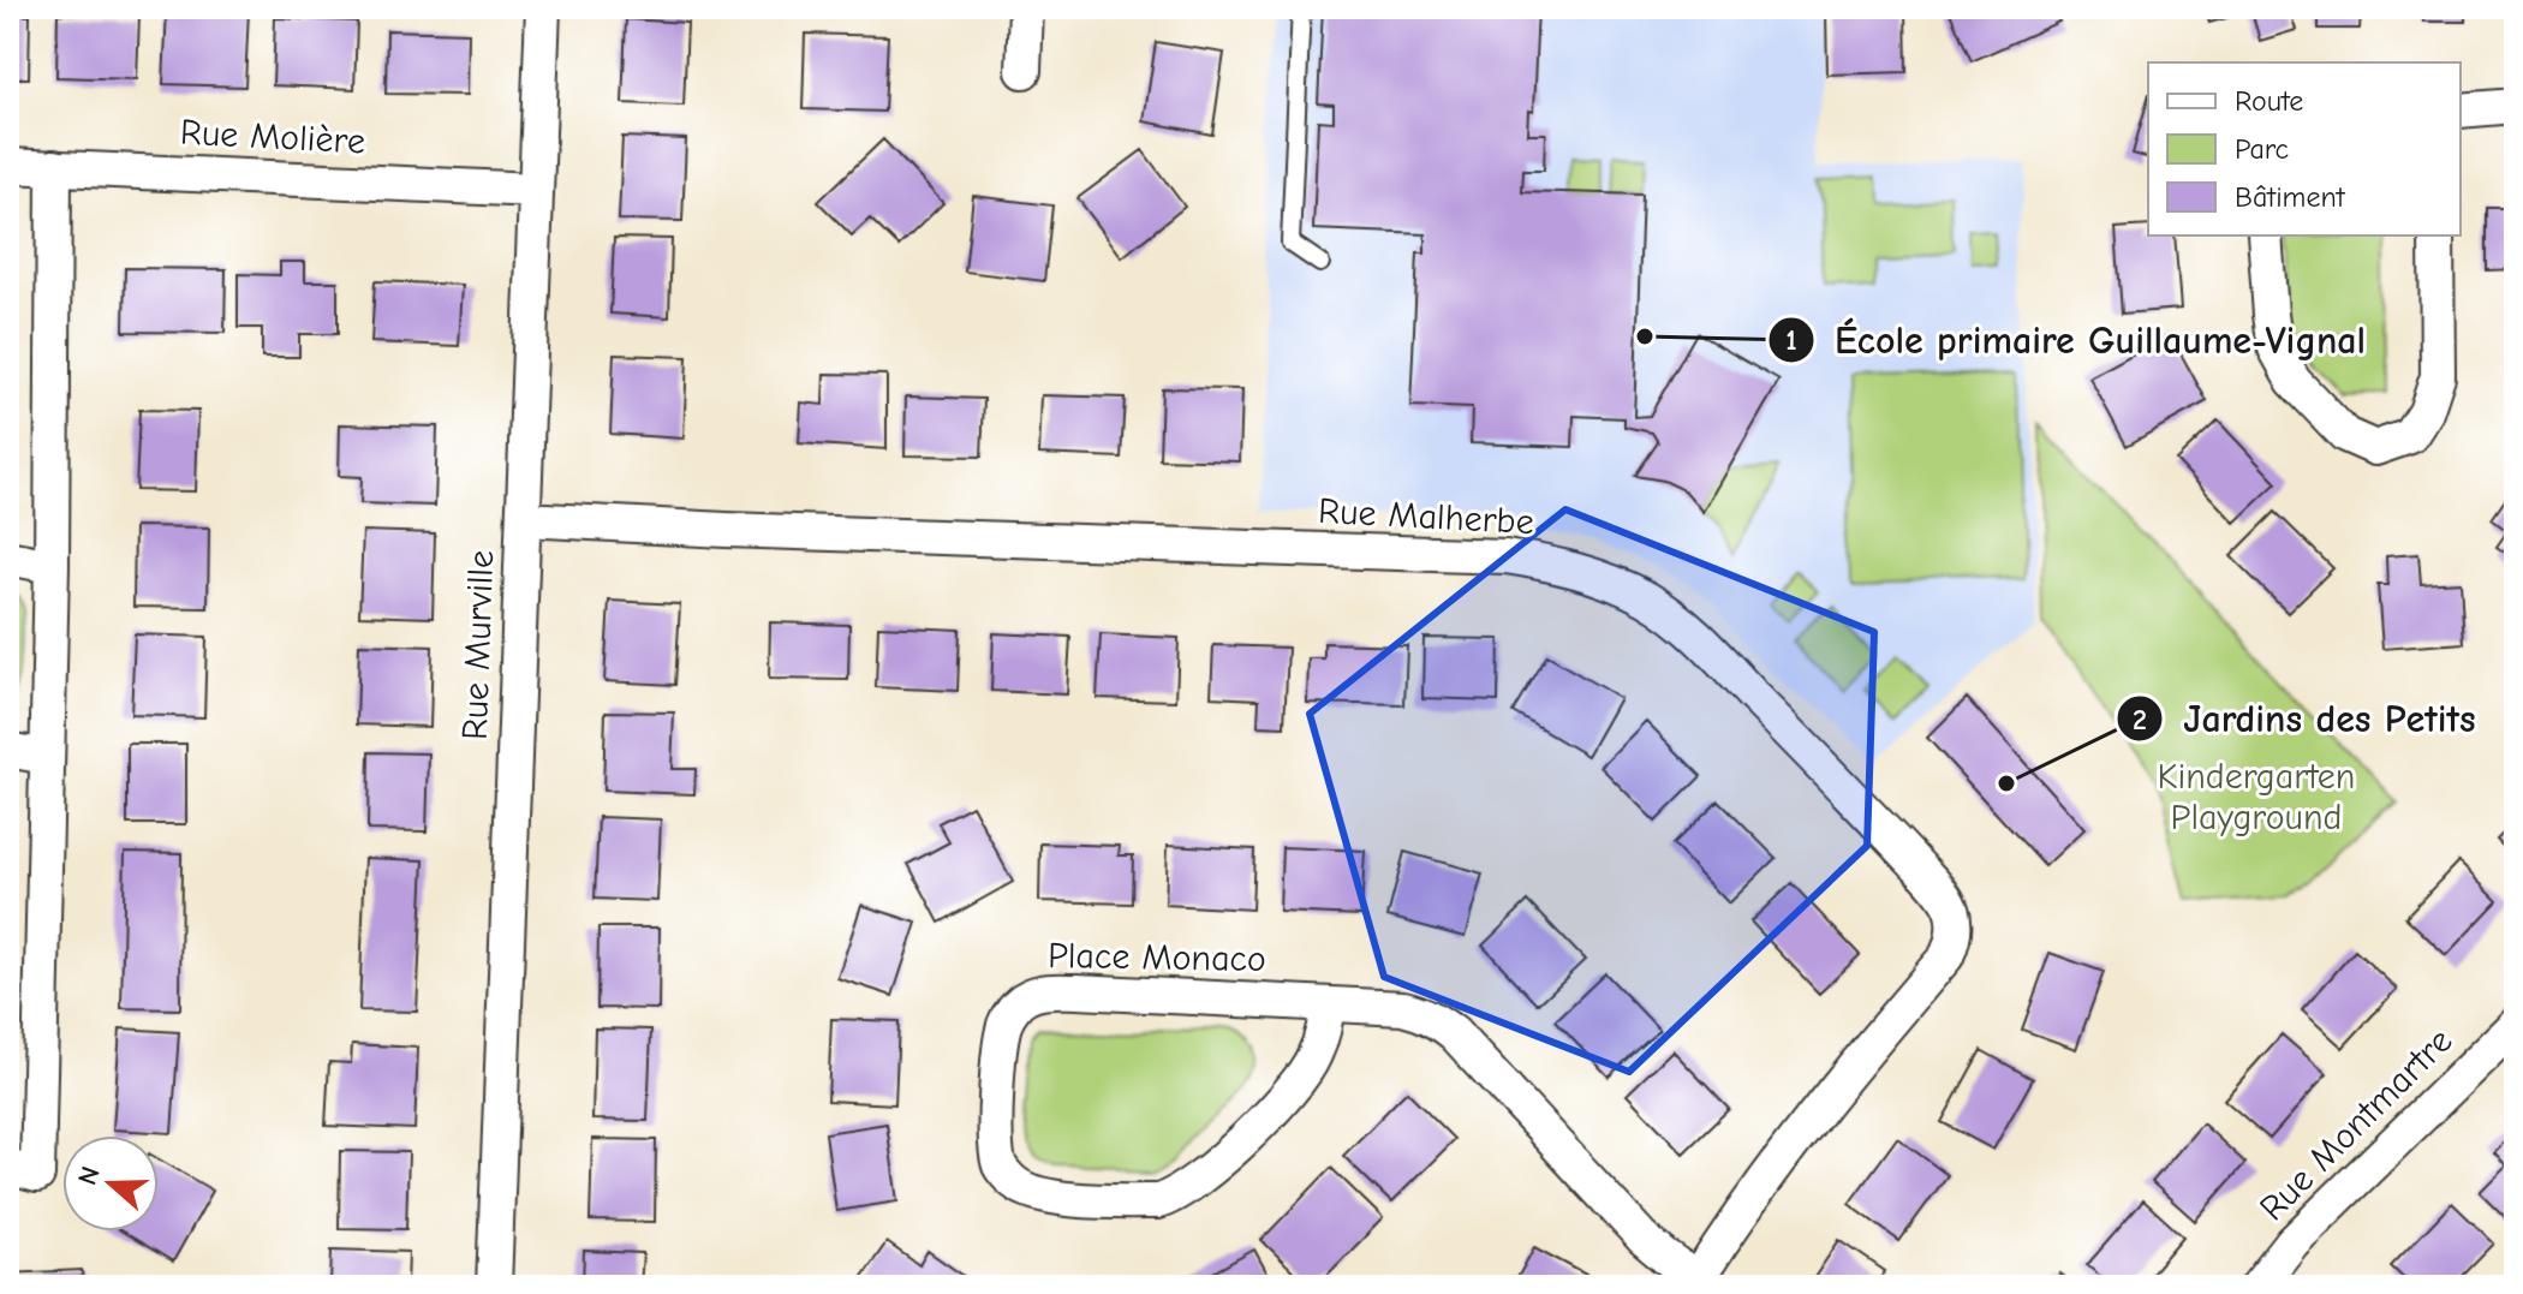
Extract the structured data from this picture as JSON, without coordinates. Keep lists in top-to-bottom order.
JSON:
{
  "streets": {
    "street": [
      "Rue Molière",
      "Rue Malherbe",
      "Rue Murville",
      "Place Monaco",
      "Rue Montmartre"
    ]
  },
  "crossings": [
    ["Rue Molière", "Rue Murville"],
    ["Rue Malherbe", "Rue Murville"],
    ["Rue Malherbe", "Place Monaco"]
  ],
  "parks": ["Kindergarten Playground"],
  "places": ["École primaire Guillaume-Vignal", "Jardins des Petits"],
  "legend": ["Route", "Parc", "Bâtiment"],
  "north": "left"
}
